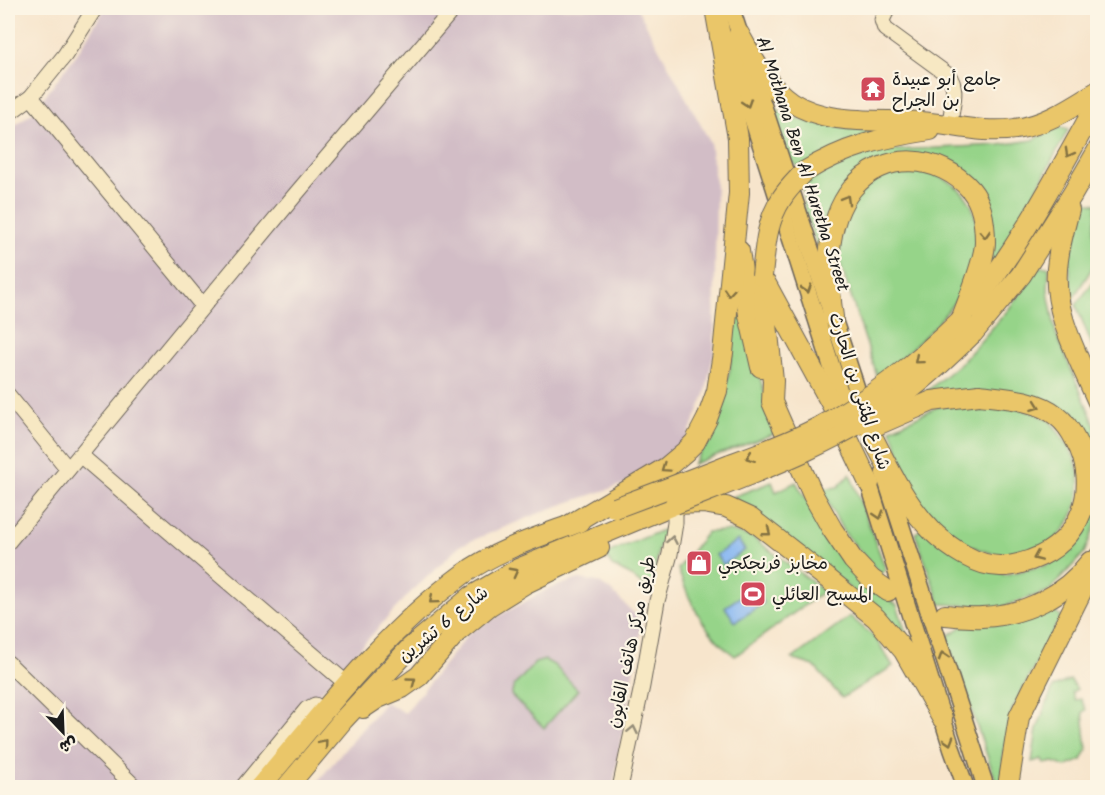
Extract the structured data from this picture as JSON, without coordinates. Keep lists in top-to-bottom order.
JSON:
{
  "streets": {
    "highway": ["شارع 6 تشرين"],
    "main road": ["Al Mothana Ben Al Haretha Street", "شارع المثنى بن الحارث"],
    "street": ["طريق مركز هاتف القابون"]
  },
  "one_way": ["Al Mothana Ben Al Haretha Street", "شارع المثنى بن الحارث", "طريق مركز هاتف القابون"],
  "places": {
    "temple": ["جامع أبو عبيدة بن الجراح"],
    "shop": ["مخابز فرنجكجي"],
    "sports": ["المسبح العائلي"]
  },
  "north": "bottom right"
}
